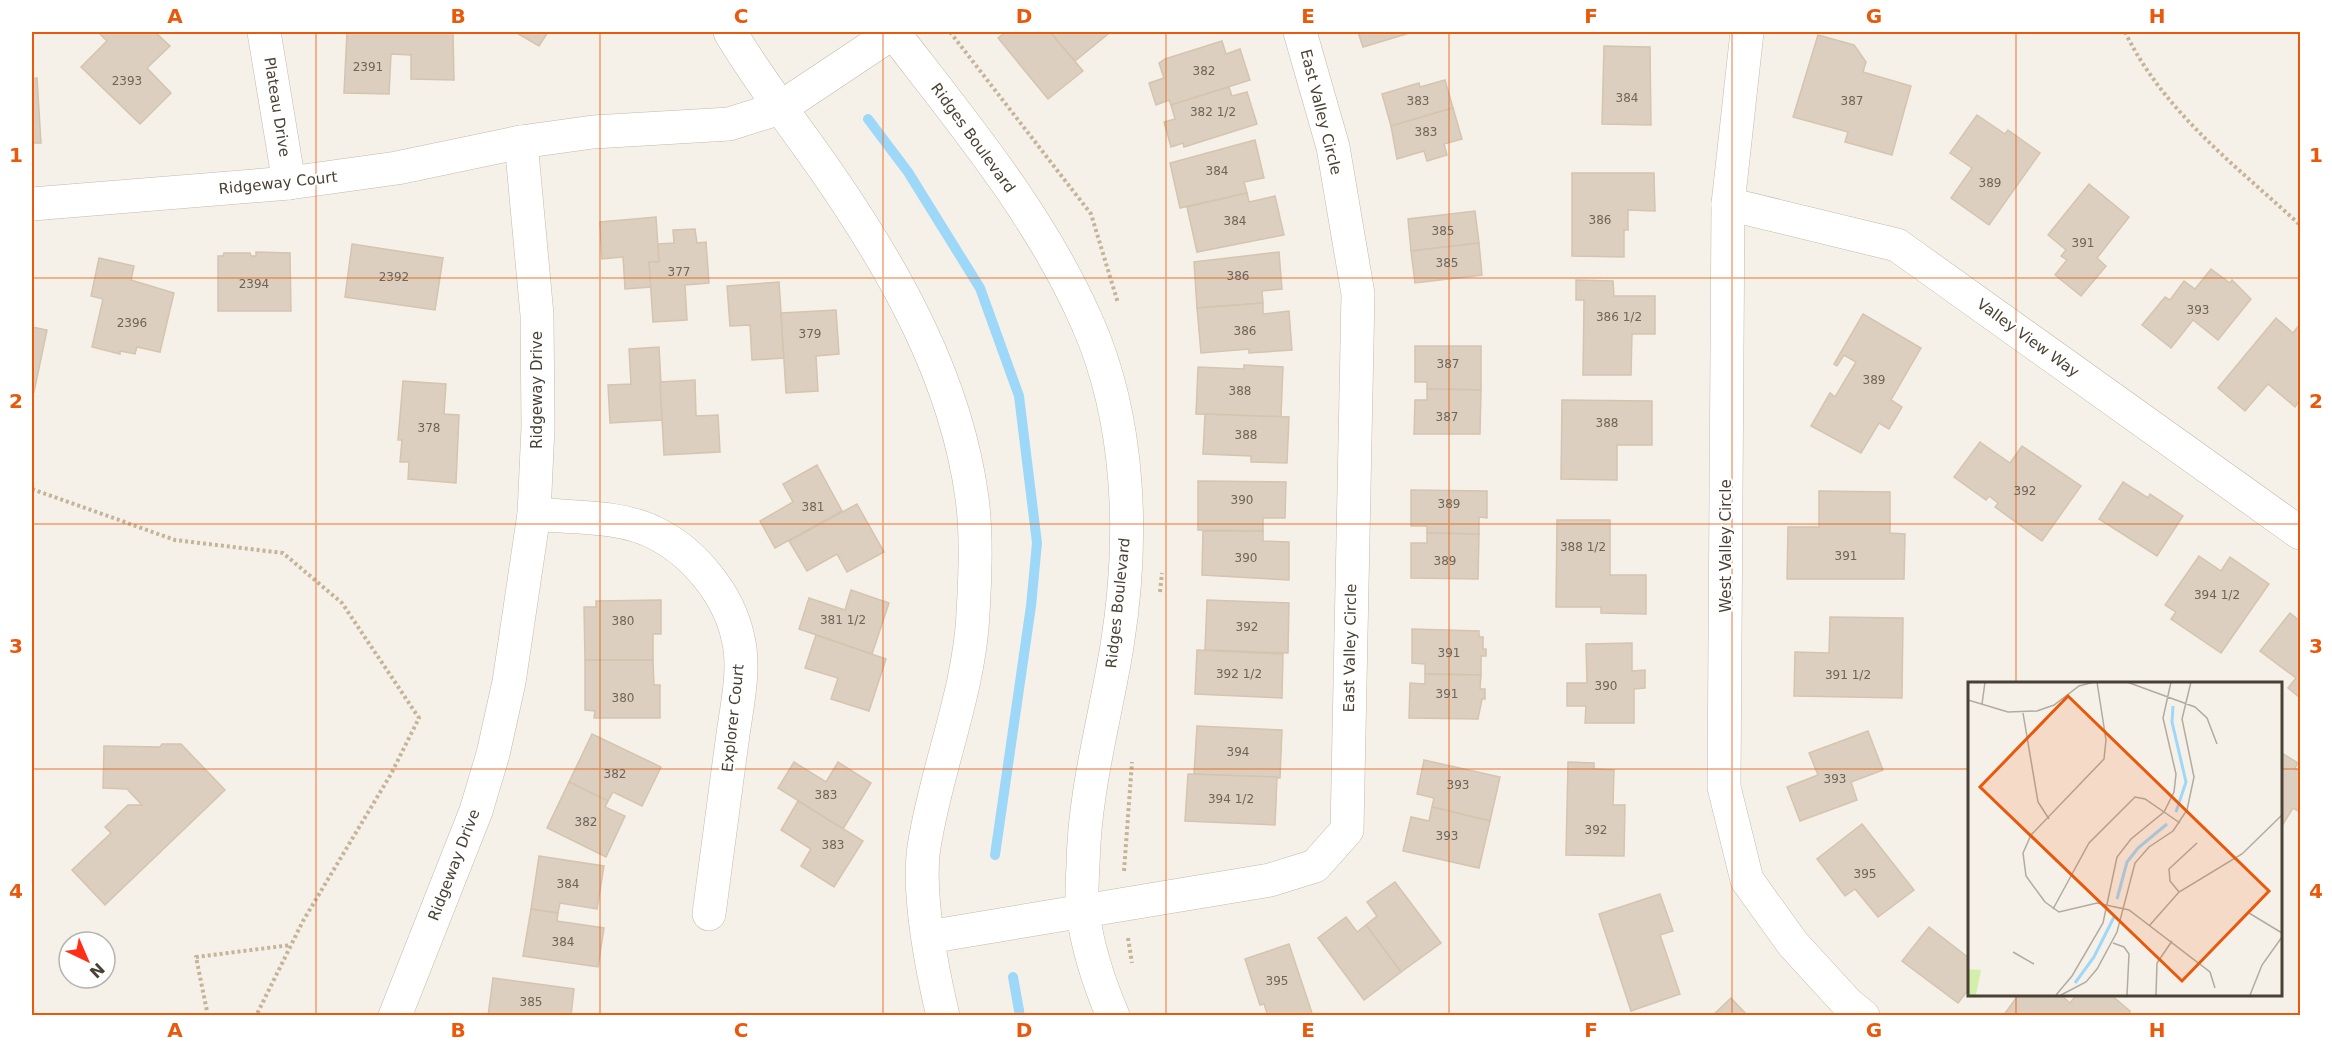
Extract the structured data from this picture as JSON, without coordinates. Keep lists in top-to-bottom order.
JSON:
{
  "streets": {
    "street": [
      "Plateau Drive",
      "East Valley Circle",
      "Ridges Boulevard",
      "Ridgeway Court",
      "Valley View Way",
      "Ridgeway Drive",
      "West Valley Circle",
      "Explorer Court"
    ]
  },
  "crossings": [
    ["Plateau Drive", "Ridgeway Court"],
    ["East Valley Circle", "Ridges Boulevard"],
    ["Ridgeway Court", "Ridgeway Drive"],
    ["Valley View Way", "West Valley Circle"],
    ["Ridgeway Drive", "Explorer Court"]
  ],
  "house_numbers": [
    "2391",
    "382",
    "2393",
    "384",
    "383",
    "387",
    "382 1/2",
    "383",
    "384",
    "389",
    "386",
    "384",
    "385",
    "391",
    "385",
    "377",
    "386",
    "2392",
    "2394",
    "393",
    "386 1/2",
    "2396",
    "386",
    "379",
    "387",
    "389",
    "388",
    "387",
    "388",
    "378",
    "388",
    "392",
    "390",
    "389",
    "381",
    "388 1/2",
    "391",
    "390",
    "389",
    "394 1/2",
    "381 1/2",
    "380",
    "392",
    "391",
    "392 1/2",
    "391 1/2",
    "390",
    "391",
    "380",
    "394",
    "382",
    "393",
    "393",
    "383",
    "394 1/2",
    "382",
    "392",
    "393",
    "383",
    "395",
    "384",
    "384",
    "395",
    "385"
  ],
  "north": "bottom right",
  "grid": {
    "columns": [
      "A",
      "B",
      "C",
      "D",
      "E",
      "F",
      "G",
      "H"
    ],
    "rows": [
      "1",
      "2",
      "3",
      "4"
    ]
  }
}
